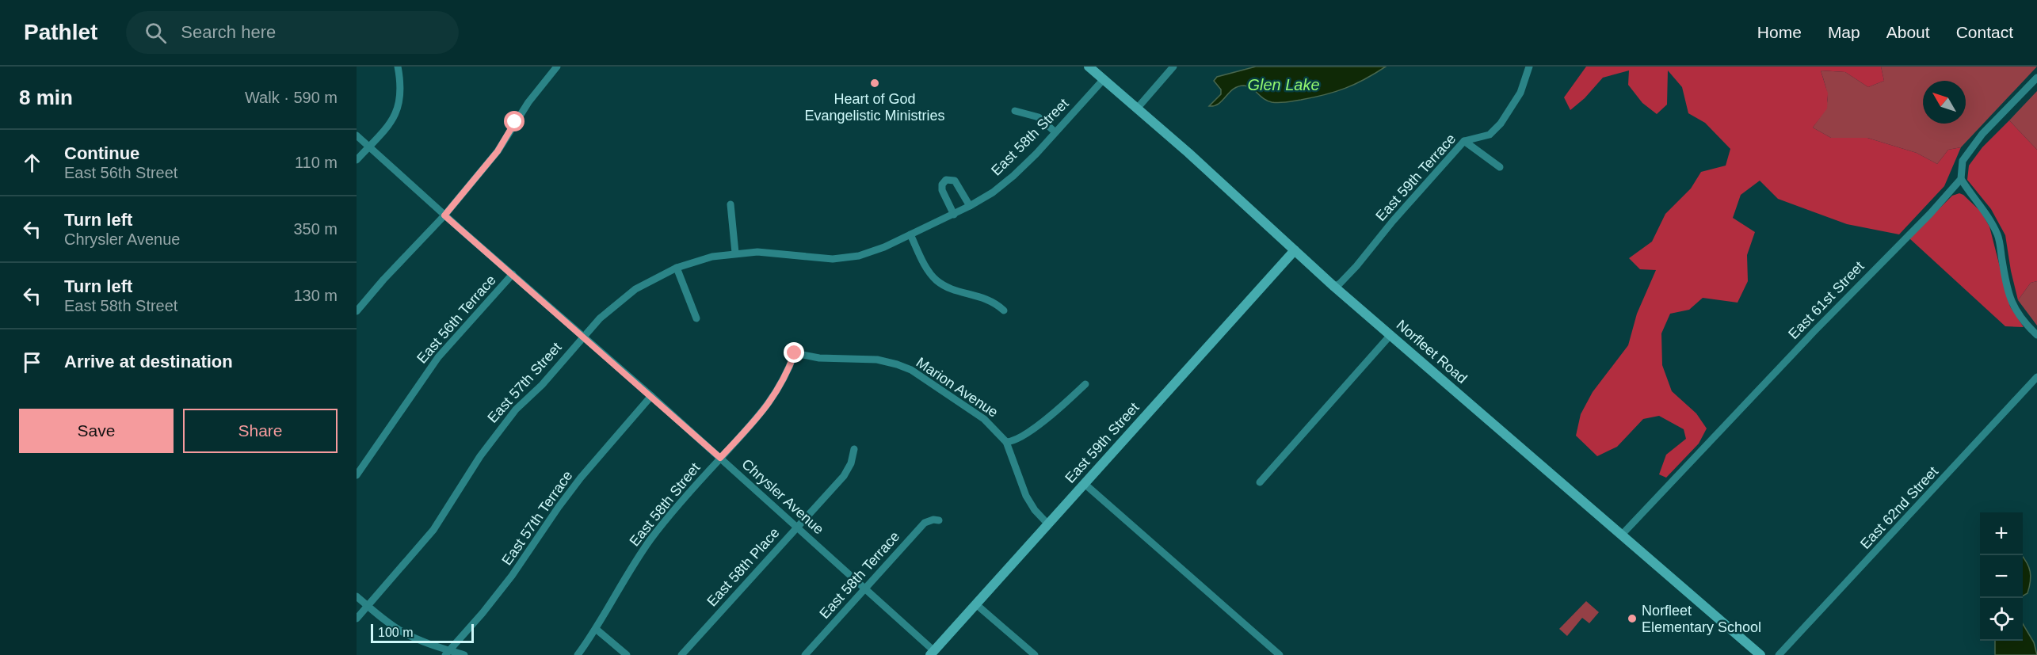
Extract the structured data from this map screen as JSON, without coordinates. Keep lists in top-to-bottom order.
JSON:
{
  "streets": {
    "street": [
      "East 58th Street",
      "East 59th Terrace",
      "East 61st Street",
      "East 56th Terrace",
      "Norfleet Road",
      "East 57th Street",
      "Marion Avenue",
      "East 59th Street",
      "Chrysler Avenue",
      "East 62nd Street",
      "East 57th Terrace",
      "East 58th Place",
      "East 58th Terrace"
    ]
  },
  "crossings": [
    ["East 58th Street", "Norfleet Road"],
    ["East 58th Street", "East 57th Street"],
    ["East 58th Street", "Marion Avenue"],
    ["East 58th Street", "Chrysler Avenue"],
    ["East 59th Terrace", "Norfleet Road"],
    ["East 61st Street", "Norfleet Road"],
    ["East 56th Terrace", "Chrysler Avenue"],
    ["Norfleet Road", "East 59th Street"],
    ["East 57th Street", "Chrysler Avenue"],
    ["Marion Avenue", "East 59th Street"],
    ["East 59th Street", "Chrysler Avenue"],
    ["Chrysler Avenue", "East 57th Terrace"],
    ["Chrysler Avenue", "East 58th Place"],
    ["Chrysler Avenue", "East 58th Terrace"]
  ],
  "water": ["Glen Lake"],
  "places": ["Heart of God Evangelistic Ministries", "Norfleet Elementary School"],
  "scale_bar": "100 m",
  "north": "top left",
  "page": {
    "header": "Pathlet",
    "search": "Search here",
    "nav": [
      "Home",
      "Map",
      "About",
      "Contact"
    ],
    "heading": ["8 min", "Walk · 590 m"],
    "list": [
      ["Continue", "East 56th Street", "110 m"],
      ["Turn left", "Chrysler Avenue", "350 m"],
      ["Turn left", "East 58th Street", "130 m"],
      "Arrive at destination"
    ],
    "buttons": ["Save", "Share"],
    "map_buttons": ["+", "−"],
    "scale": "100 m"
  }
}
